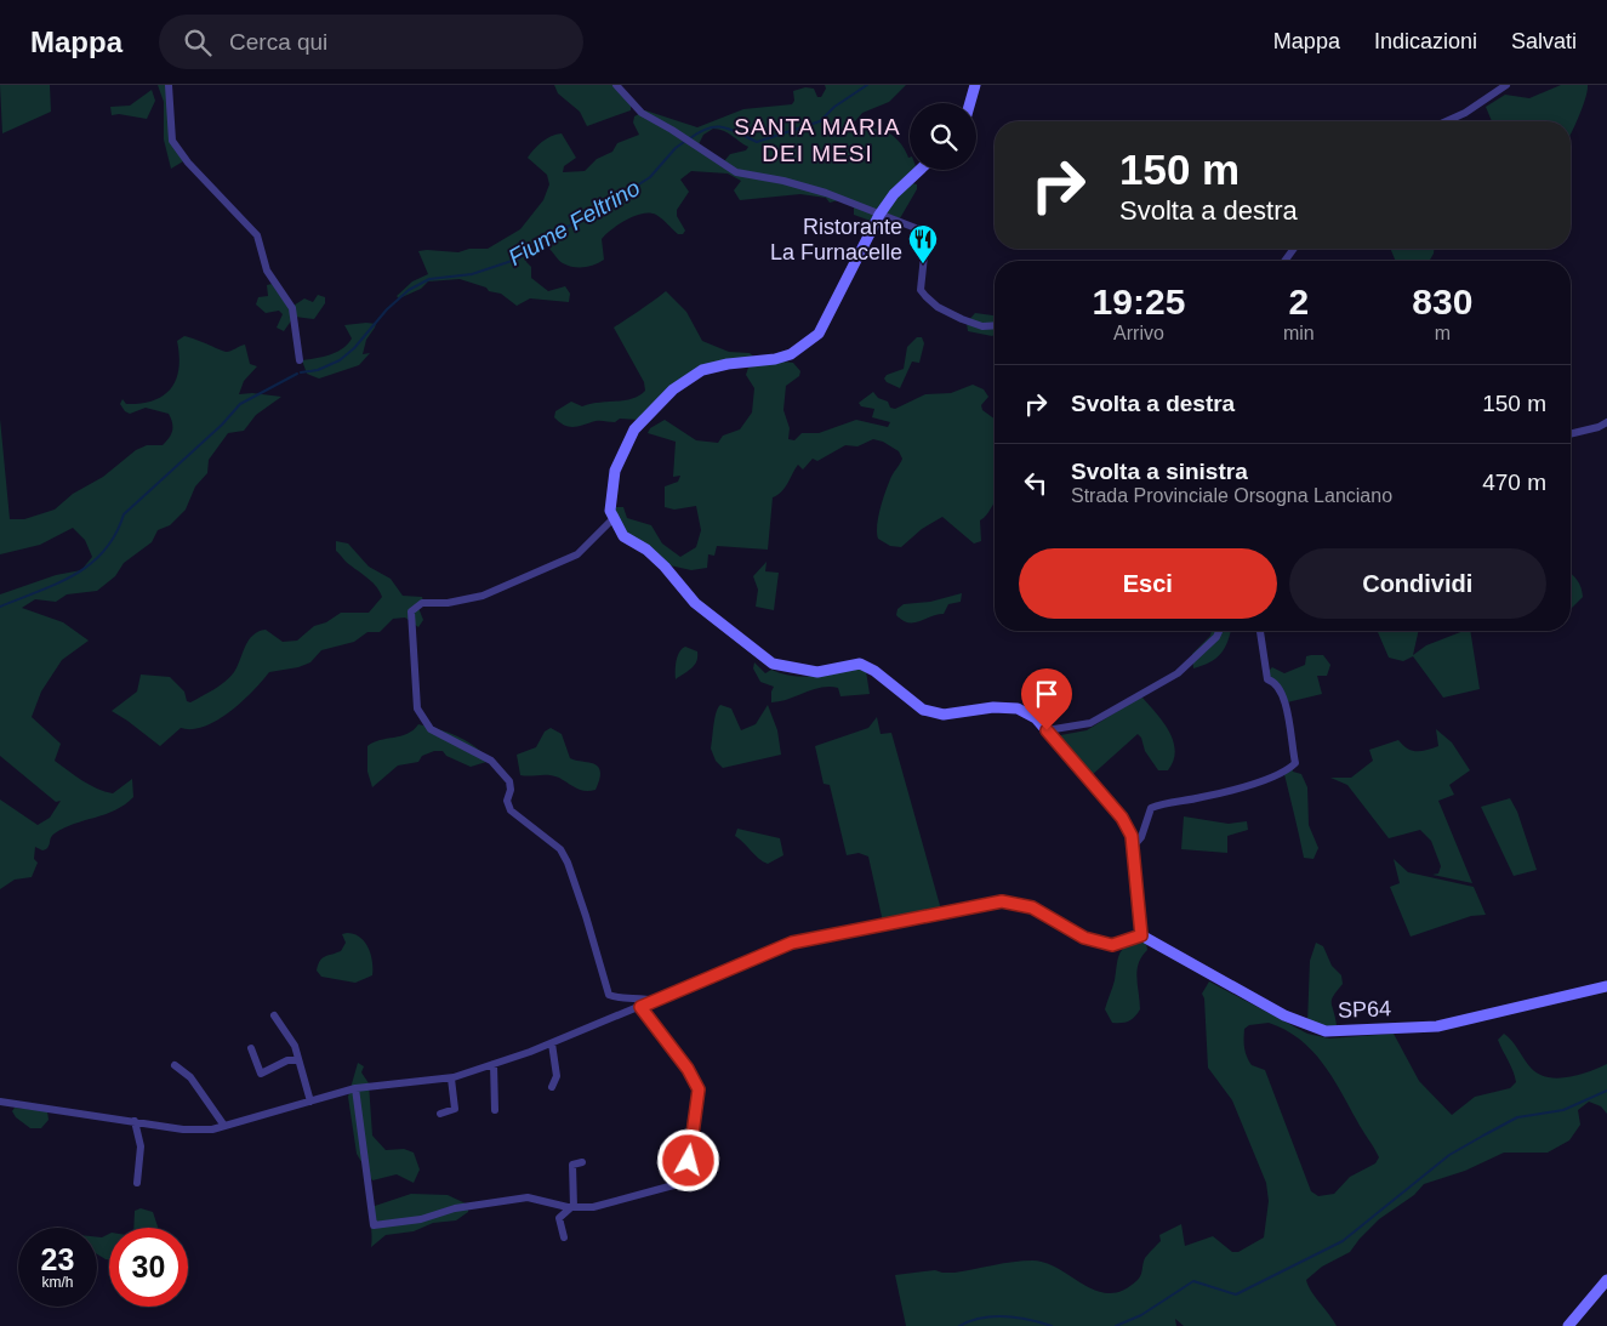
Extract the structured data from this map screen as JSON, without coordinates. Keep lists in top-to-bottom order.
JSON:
{
  "streets": {
    "street": ["SP64"]
  },
  "districts": ["SANTA MARIA DEI MESI"],
  "water": ["Fiume Feltrino"],
  "places": {
    "restaurant": ["Ristorante La Furnacelle"]
  },
  "page": {
    "header": "Mappa",
    "search": "Cerca qui",
    "nav": ["Mappa", "Indicazioni", "Salvati"],
    "turn": ["150 m", "Svolta a destra"],
    "eta": [
      "19:25",
      "Arrivo",
      "2",
      "min",
      "830",
      "m"
    ],
    "list": [
      {
        "name": "Svolta a destra",
        "value": "150 m"
      },
      {
        "name": "Svolta a sinistra",
        "note": "Strada Provinciale Orsogna Lanciano",
        "value": "470 m"
      }
    ],
    "buttons": ["Esci", "Condividi"],
    "speed": "23 km/h",
    "limit": "30"
  }
}
